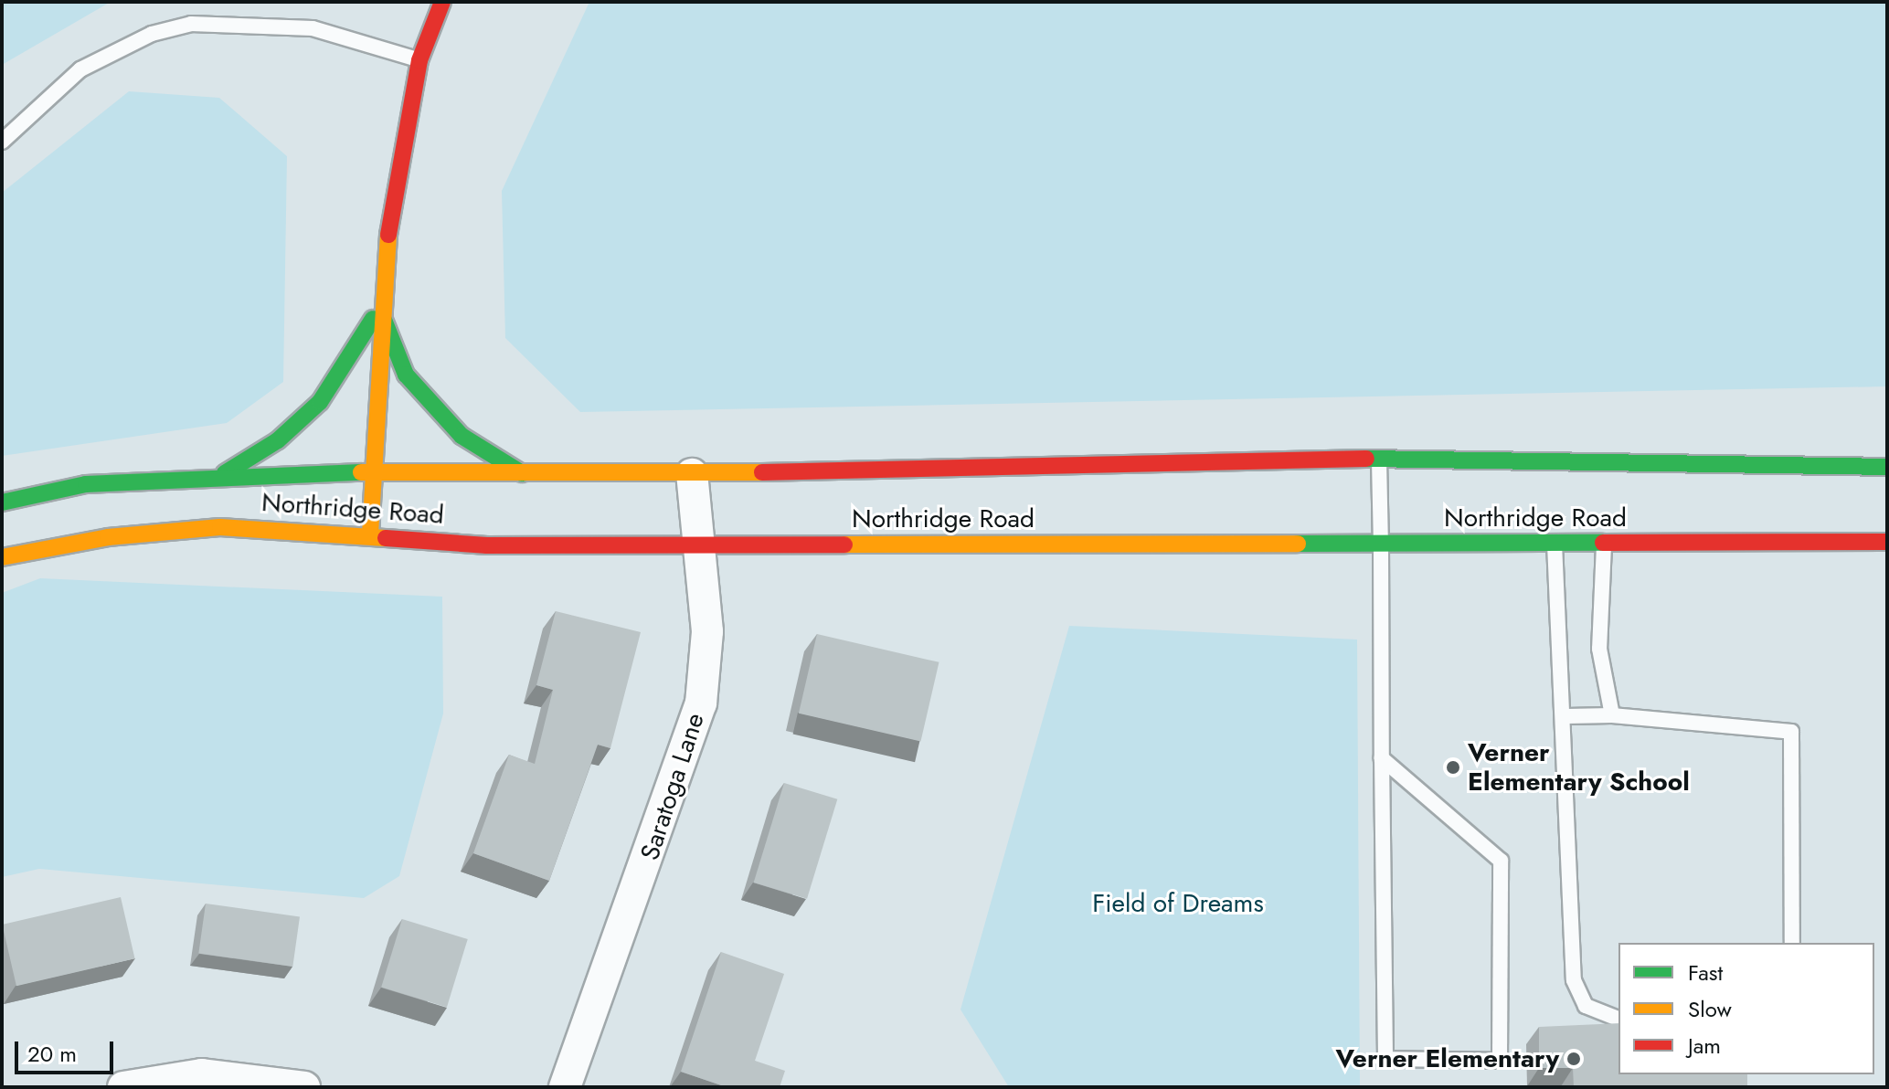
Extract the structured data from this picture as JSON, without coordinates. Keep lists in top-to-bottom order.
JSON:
{
  "streets": {
    "main road": ["Northridge Road"],
    "street": ["Saratoga Lane"]
  },
  "crossings": [
    ["Northridge Road", "Saratoga Lane"]
  ],
  "parks": ["Field of Dreams"],
  "places": ["Verner Elementary School", "Verner Elementary"],
  "legend": ["Fast", "Slow", "Jam"],
  "scale_bar": "20 m"
}
